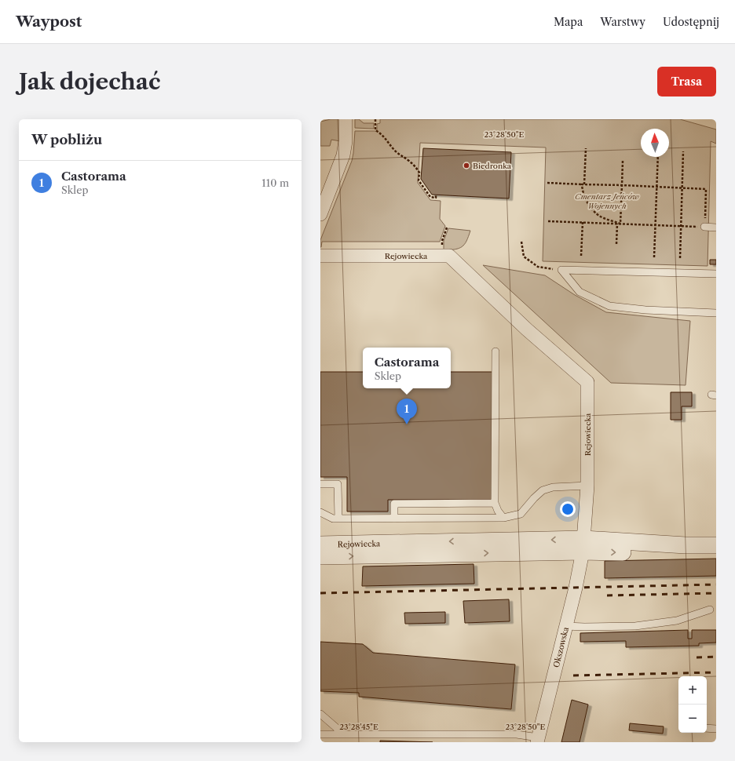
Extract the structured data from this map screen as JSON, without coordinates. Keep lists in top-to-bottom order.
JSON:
{
  "streets": {
    "street": ["Rejowiecka", "Okszowska"]
  },
  "crossings": [
    ["Rejowiecka", "Okszowska"]
  ],
  "parks": ["Cmentarz Jeńców Wojennych"],
  "places": ["Biedronka"],
  "north": "top",
  "page": {
    "header": "Waypost",
    "nav": ["Mapa", "Warstwy", "Udostępnij"],
    "buttons": "Trasa",
    "title": "Jak dojechać",
    "heading": "W pobliżu",
    "list": [
      {
        "mark": "1",
        "name": "Castorama",
        "note": "Sklep",
        "value": "110 m"
      }
    ],
    "popup": ["Castorama", "Sklep"],
    "pins": "1",
    "map_buttons": ["+", "−"]
  },
  "coordinates": ["23°28'50\"E", "23°28'45\"E"]
}
